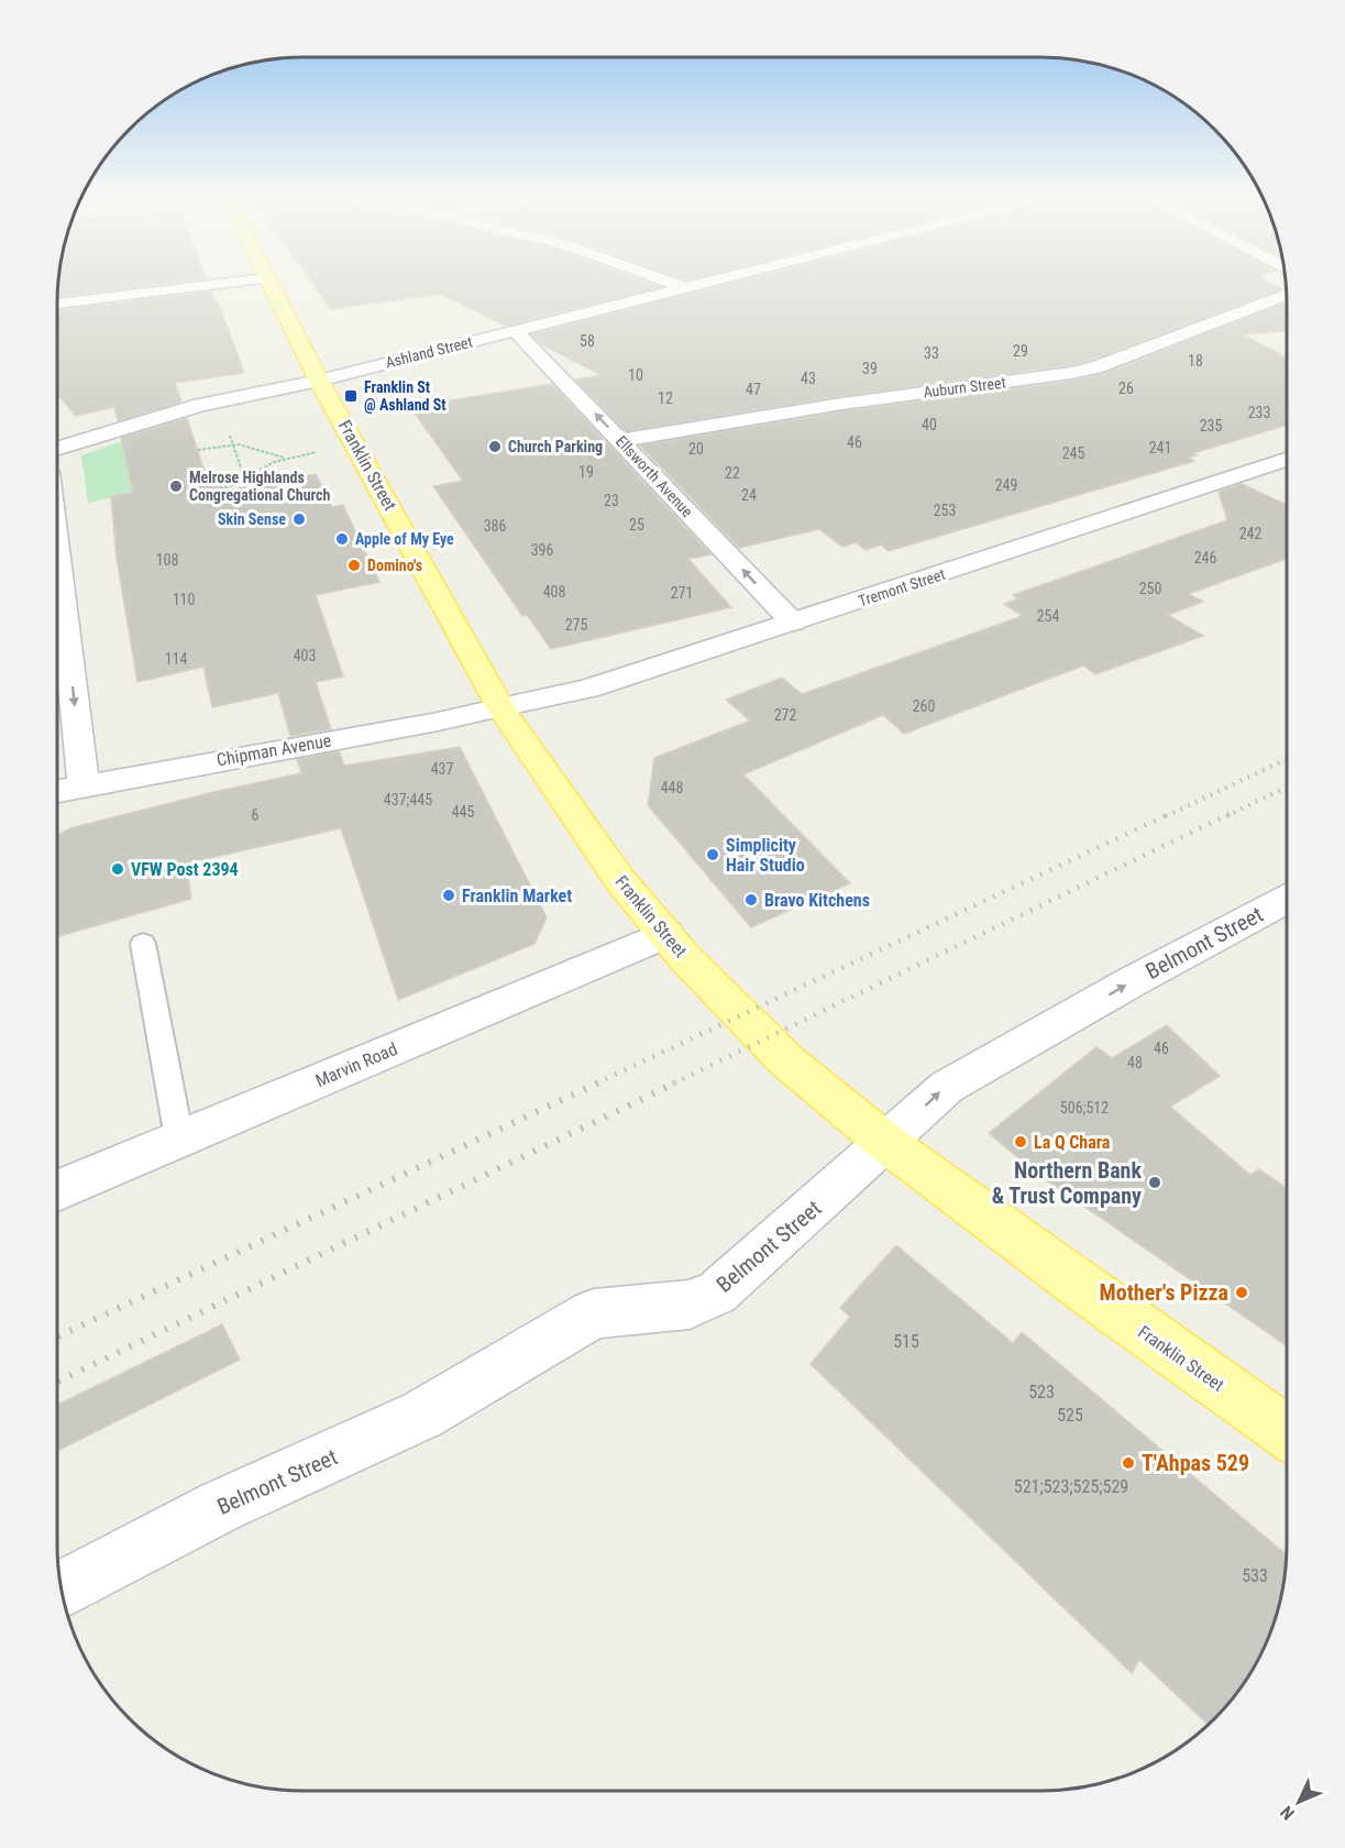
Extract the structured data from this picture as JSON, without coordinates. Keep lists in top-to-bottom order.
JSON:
{
  "streets": {
    "main road": ["Franklin Street"],
    "street": [
      "Ashland Street",
      "Auburn Street",
      "Ellsworth Avenue",
      "Tremont Street",
      "Chipman Avenue",
      "Belmont Street",
      "Marvin Road"
    ]
  },
  "crossings": [
    ["Ashland Street", "Franklin Street"],
    ["Ashland Street", "Ellsworth Avenue"],
    ["Auburn Street", "Ellsworth Avenue"],
    ["Franklin Street", "Tremont Street"],
    ["Franklin Street", "Chipman Avenue"],
    ["Franklin Street", "Belmont Street"],
    ["Franklin Street", "Marvin Road"],
    ["Ellsworth Avenue", "Tremont Street"],
    ["Tremont Street", "Chipman Avenue"]
  ],
  "one_way": ["Ellsworth Avenue"],
  "places": {
    "transit": ["Franklin St @ Ashland St"],
    "other": [
      "Church Parking",
      "Melrose Highlands Congregational Church",
      "Skin Sense",
      "Apple of My Eye",
      "Domino's",
      "Simplicity Hair Studio",
      "VFW Post 2394",
      "Franklin Market",
      "Bravo Kitchens",
      "La Q Chara",
      "Northern Bank & Trust Company",
      "Mother's Pizza",
      "T'Ahpas 529"
    ]
  },
  "house_numbers": [
    "58",
    "29",
    "33",
    "18",
    "39",
    "10",
    "43",
    "26",
    "47",
    "12",
    "233",
    "40",
    "235",
    "46",
    "241",
    "20",
    "245",
    "19",
    "22",
    "249",
    "24",
    "23",
    "253",
    "25",
    "386",
    "242",
    "396",
    "246",
    "108",
    "250",
    "408",
    "271",
    "110",
    "254",
    "275",
    "403",
    "114",
    "260",
    "272",
    "437",
    "448",
    "437;445",
    "445",
    "6",
    "46",
    "48",
    "506;512",
    "515",
    "523",
    "525",
    "521;523;525;529",
    "533"
  ],
  "north": "bottom left"
}
